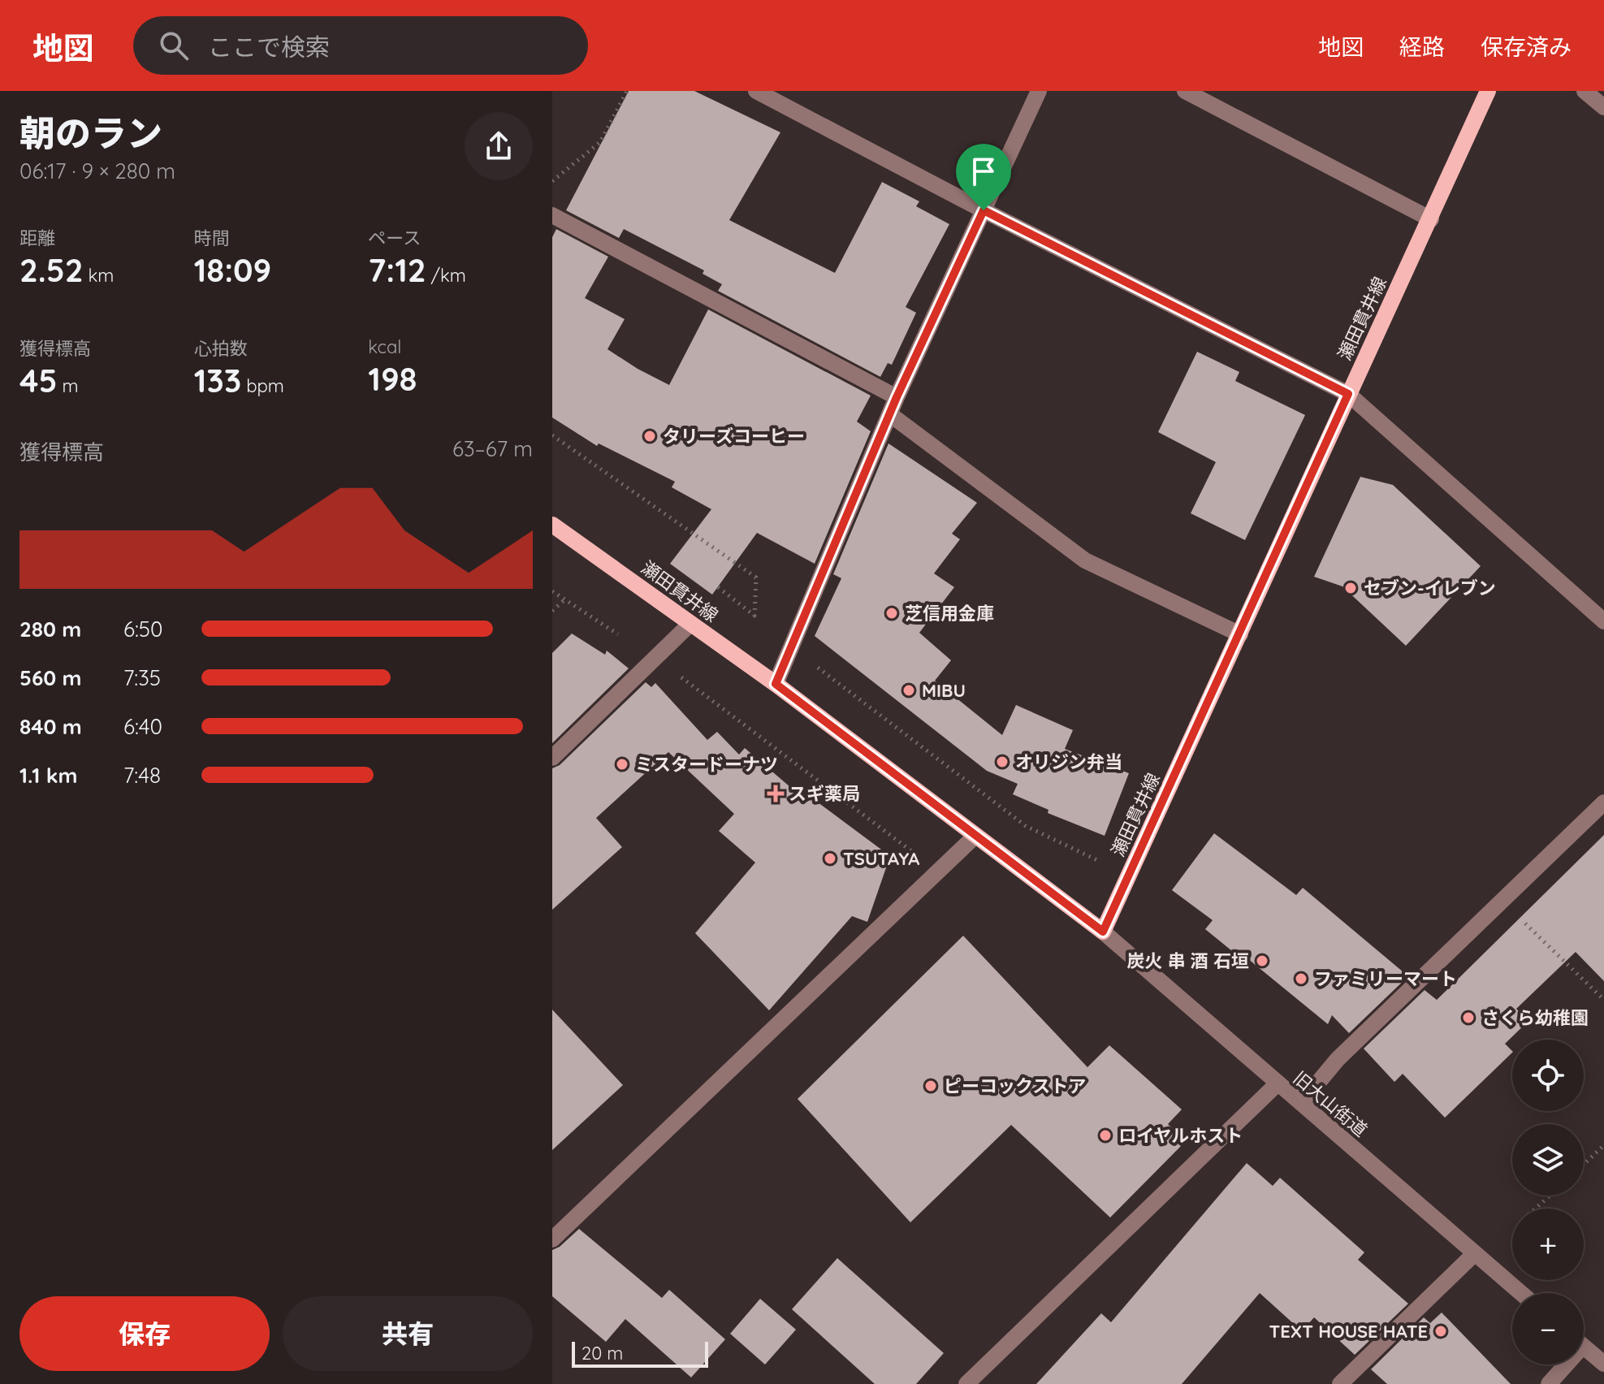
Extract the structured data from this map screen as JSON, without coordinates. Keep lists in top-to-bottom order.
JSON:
{
  "streets": {
    "main road": ["瀬田貫井線"],
    "street": ["旧大山街道"]
  },
  "crossings": [
    ["瀬田貫井線", "旧大山街道"]
  ],
  "places": {
    "other": [
      "タリーズコーヒー",
      "セブン-イレブン",
      "芝信用金庫",
      "MIBU",
      "オリジン弁当",
      "ミスタードーナツ",
      "TSUTAYA",
      "炭火 串 酒 石垣",
      "ファミリーマート",
      "さくら幼稚園",
      "ピーコックストア",
      "ロイヤルホスト",
      "TEXT HOUSE HATE"
    ],
    "health": ["スギ薬局"]
  },
  "scale_bar": "20 m",
  "page": {
    "header": "地図",
    "search": "ここで検索",
    "nav": ["地図", "経路", "保存済み"],
    "heading": ["朝のラン", "06:17 · 9 × 280 m"],
    "stats": [
      ["距離", "2.52 km"],
      ["時間", "18:09"],
      ["ペース", "7:12 /km"],
      ["獲得標高", "45 m"],
      ["心拍数", "133 bpm"],
      ["kcal", "198"]
    ],
    "chart": ["獲得標高", "63–67 m"],
    "list": [
      {
        "name": "280 m",
        "note": "6:50"
      },
      {
        "name": "560 m",
        "note": "7:35"
      },
      {
        "name": "840 m",
        "note": "6:40"
      },
      {
        "name": "1.1 km",
        "note": "7:48"
      }
    ],
    "map_buttons": ["+", "−"],
    "buttons": ["保存", "共有"],
    "scale": "20 m"
  }
}
